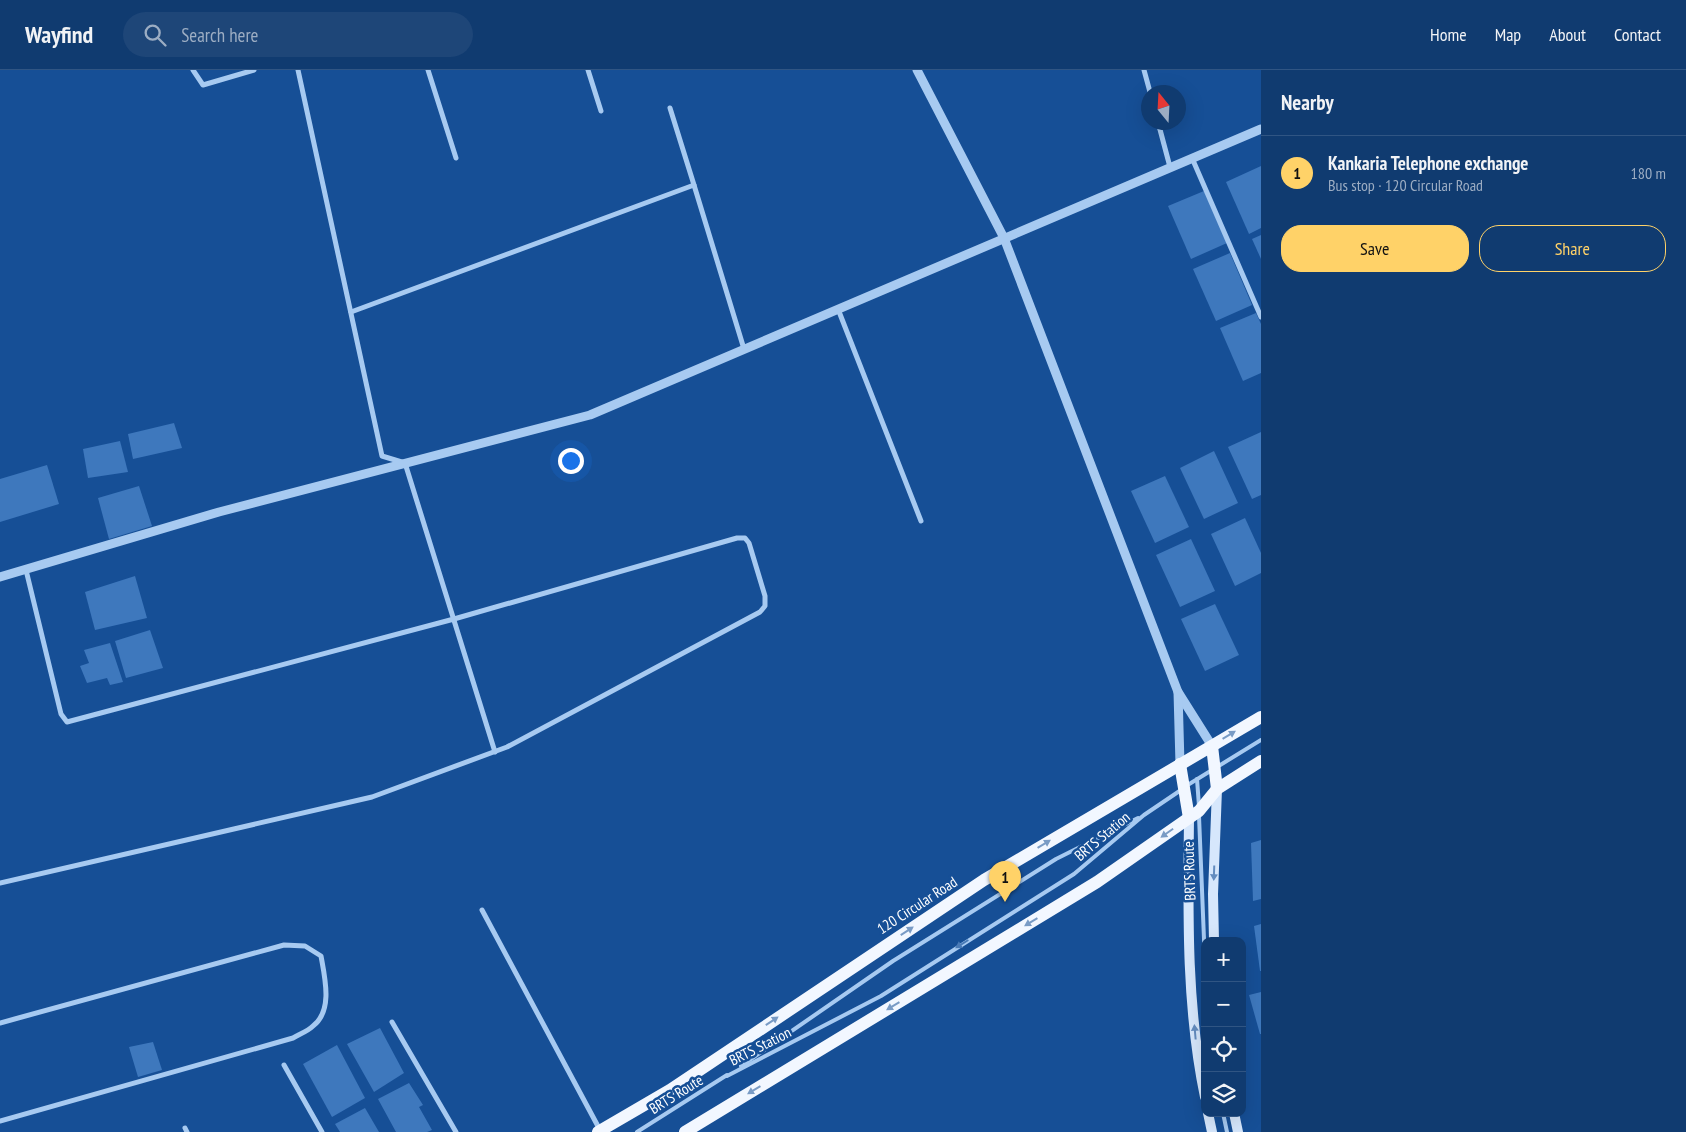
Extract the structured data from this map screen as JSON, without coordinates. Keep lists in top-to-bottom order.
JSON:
{
  "streets": {
    "main road": ["120 Circular Road"],
    "lane": ["BRTS Station", "BRTS Route"]
  },
  "crossings": [
    ["BRTS Station", "BRTS Route"]
  ],
  "north": "top",
  "page": {
    "header": "Wayfind",
    "search": "Search here",
    "nav": [
      "Home",
      "Map",
      "About",
      "Contact"
    ],
    "heading": "Nearby",
    "list": [
      {
        "mark": "1",
        "name": "Kankaria Telephone exchange",
        "note": "Bus stop · 120 Circular Road",
        "value": "180 m"
      }
    ],
    "buttons": ["Save", "Share"],
    "pins": "1",
    "map_buttons": ["+", "−"]
  }
}
